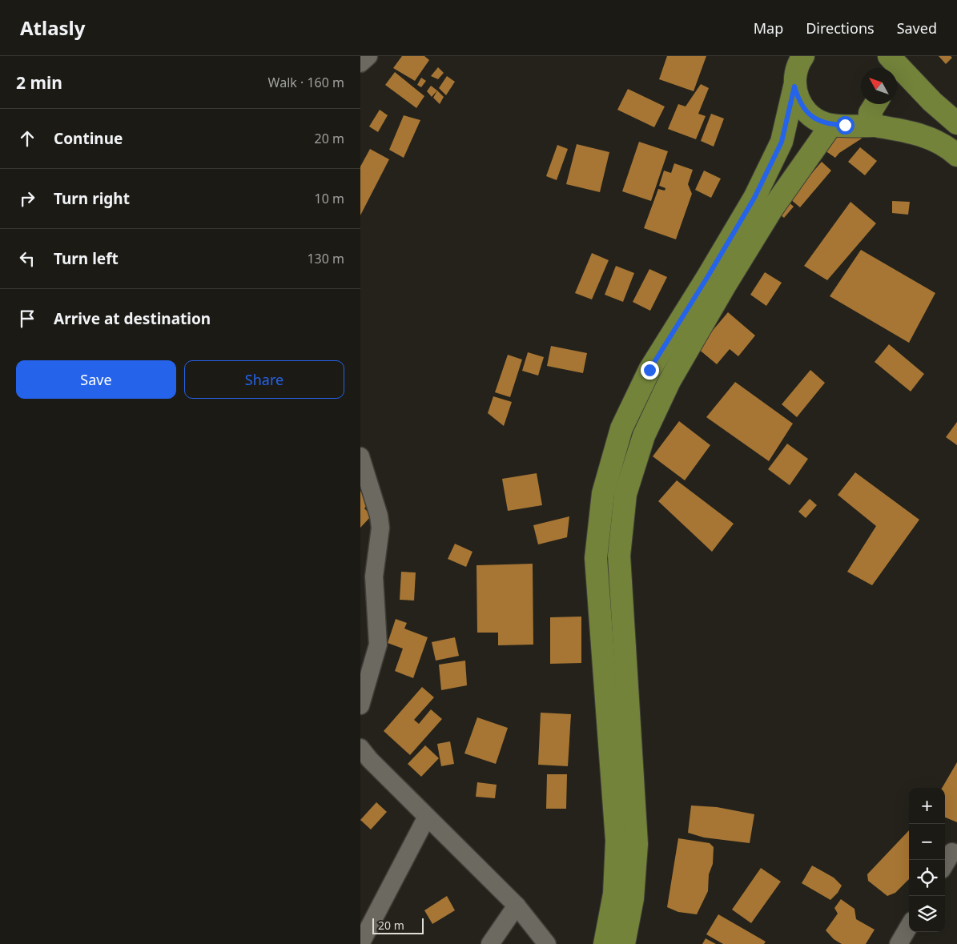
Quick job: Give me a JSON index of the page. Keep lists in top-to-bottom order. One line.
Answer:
{"scale_bar":"20 m","north":"top left","page":{"header":"Atlasly","nav":["Map","Directions","Saved"],"heading":["2 min","Walk · 160 m"],"list":[["Continue","20 m"],["Turn right","10 m"],["Turn left","130 m"],"Arrive at destination"],"buttons":["Save","Share"],"map_buttons":["+","−"],"scale":"20 m"}}
